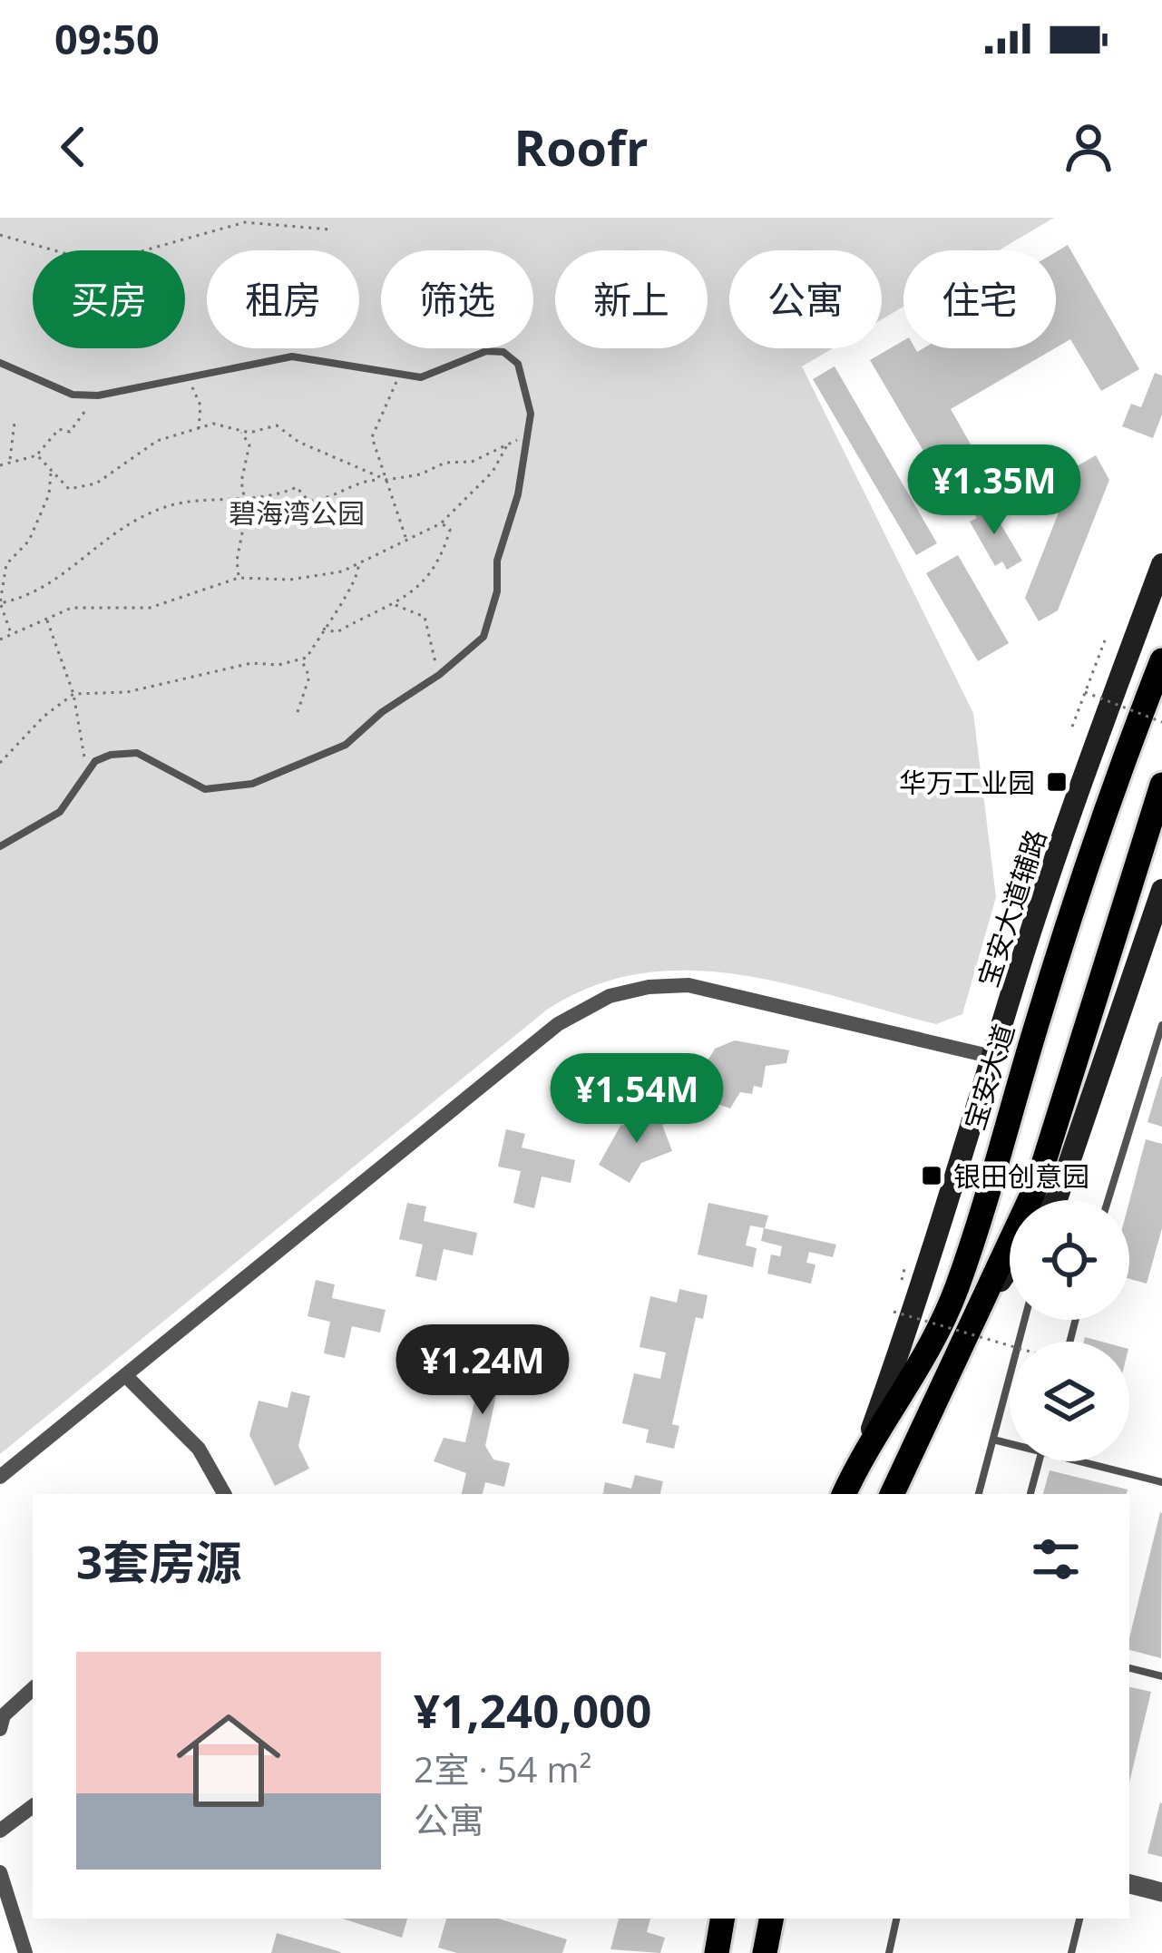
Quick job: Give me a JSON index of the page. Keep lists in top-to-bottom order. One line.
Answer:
{"streets":{"main road":["宝安大道辅路","宝安大道"]},"crossings":[["宝安大道辅路","宝安大道"]],"parks":["碧海湾公园"],"places":{"transit":["华万工业园","银田创意园"]},"page":{"status":"09:50","header":"Roofr","chip":["买房","租房","筛选","新上","公寓","住宅"],"price":["¥1.35M","¥1.54M","¥1.24M"],"heading":"3套房源","list":[{"name":"¥1,240,000","note":"2室 · 54 m² · 公寓"}]}}
